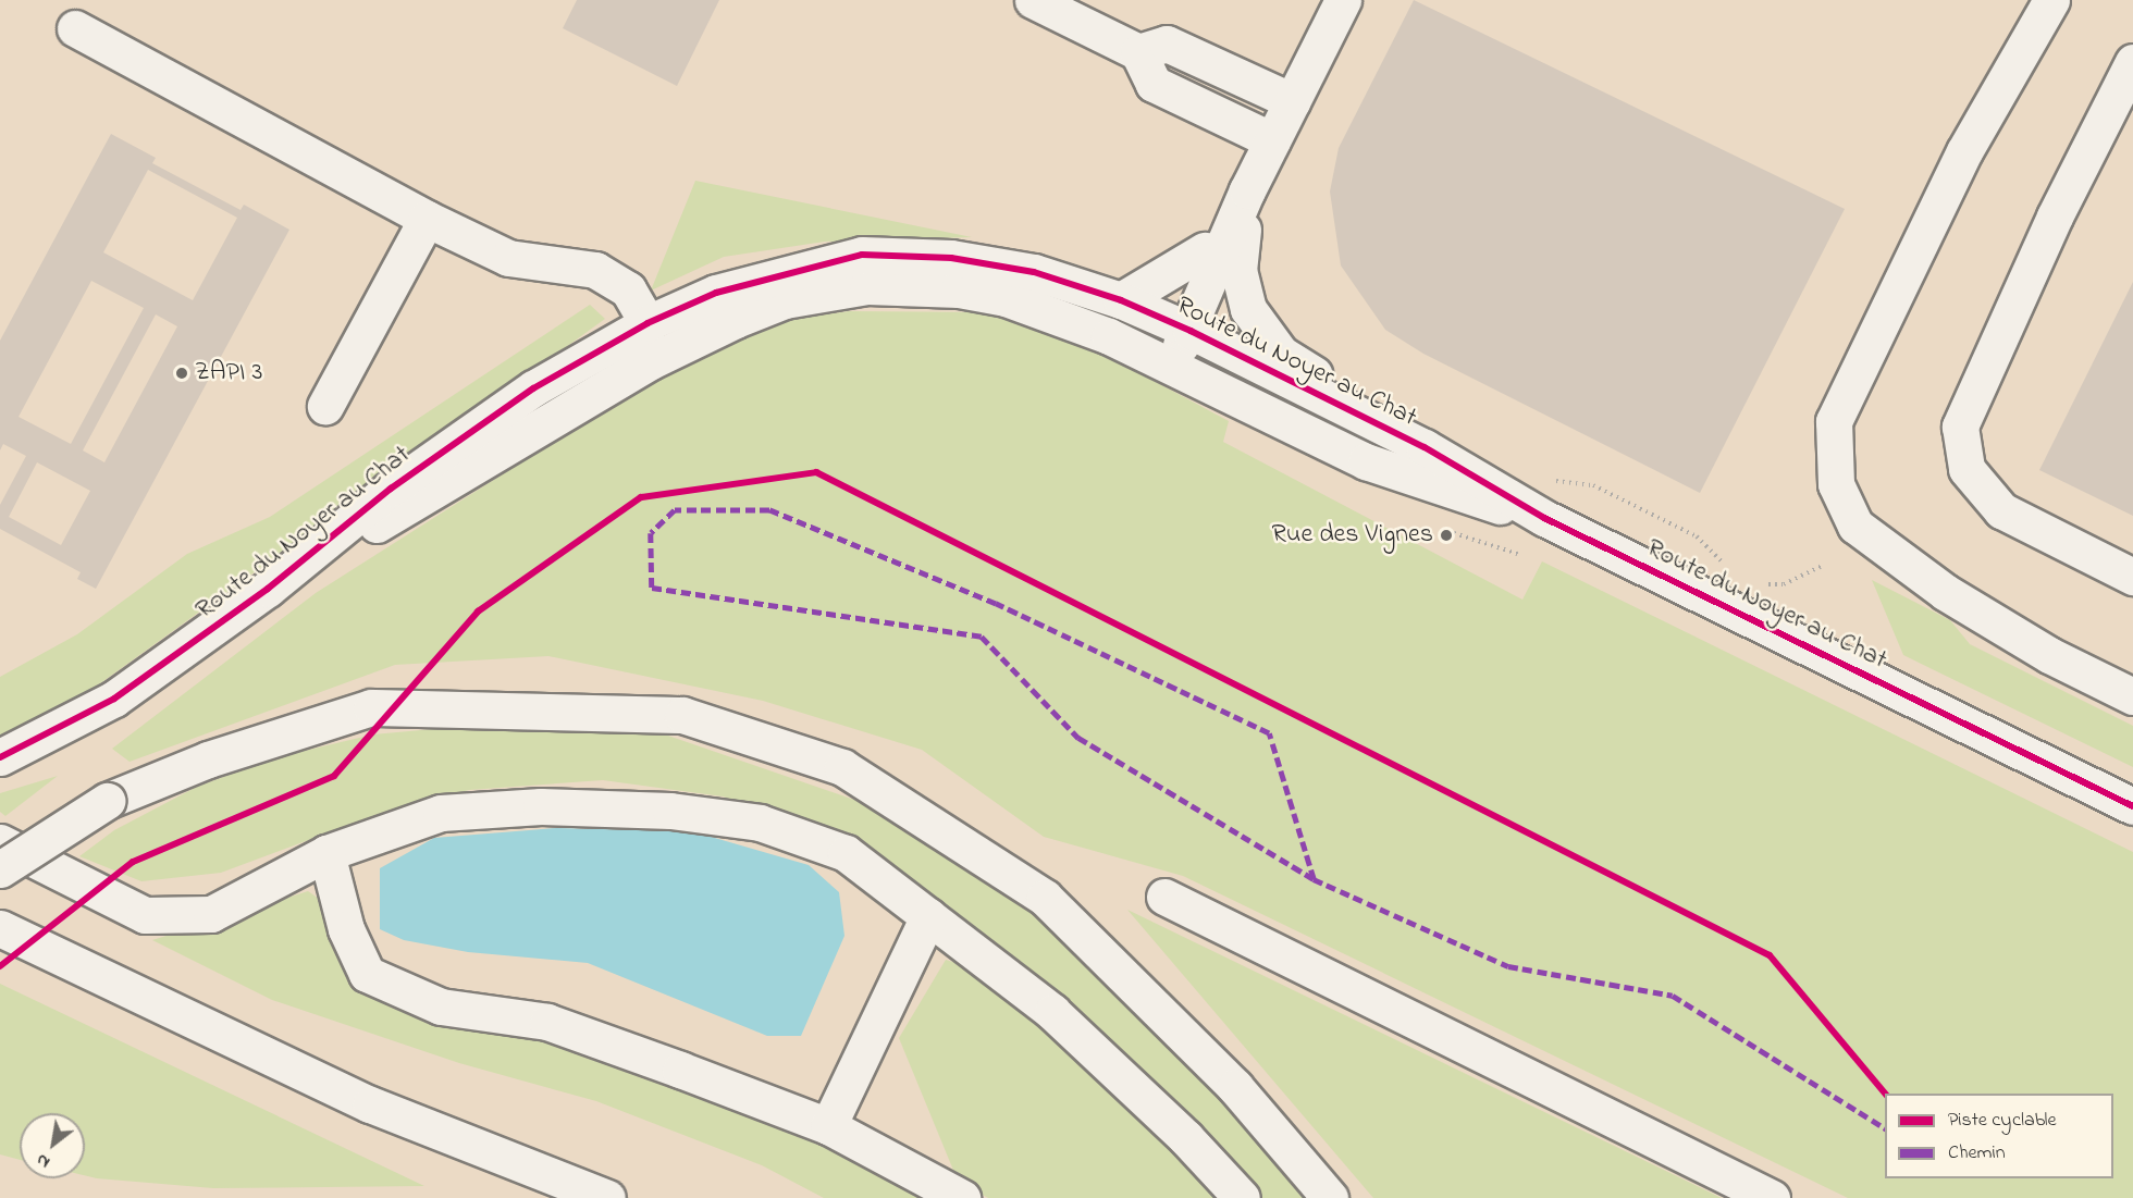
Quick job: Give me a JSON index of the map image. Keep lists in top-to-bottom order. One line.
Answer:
{"streets":{"street":["Route du Noyer au Chat"]},"places":["ZAPI 3","Rue des Vignes"],"legend":["Piste cyclable","Chemin"],"north":"bottom left"}
